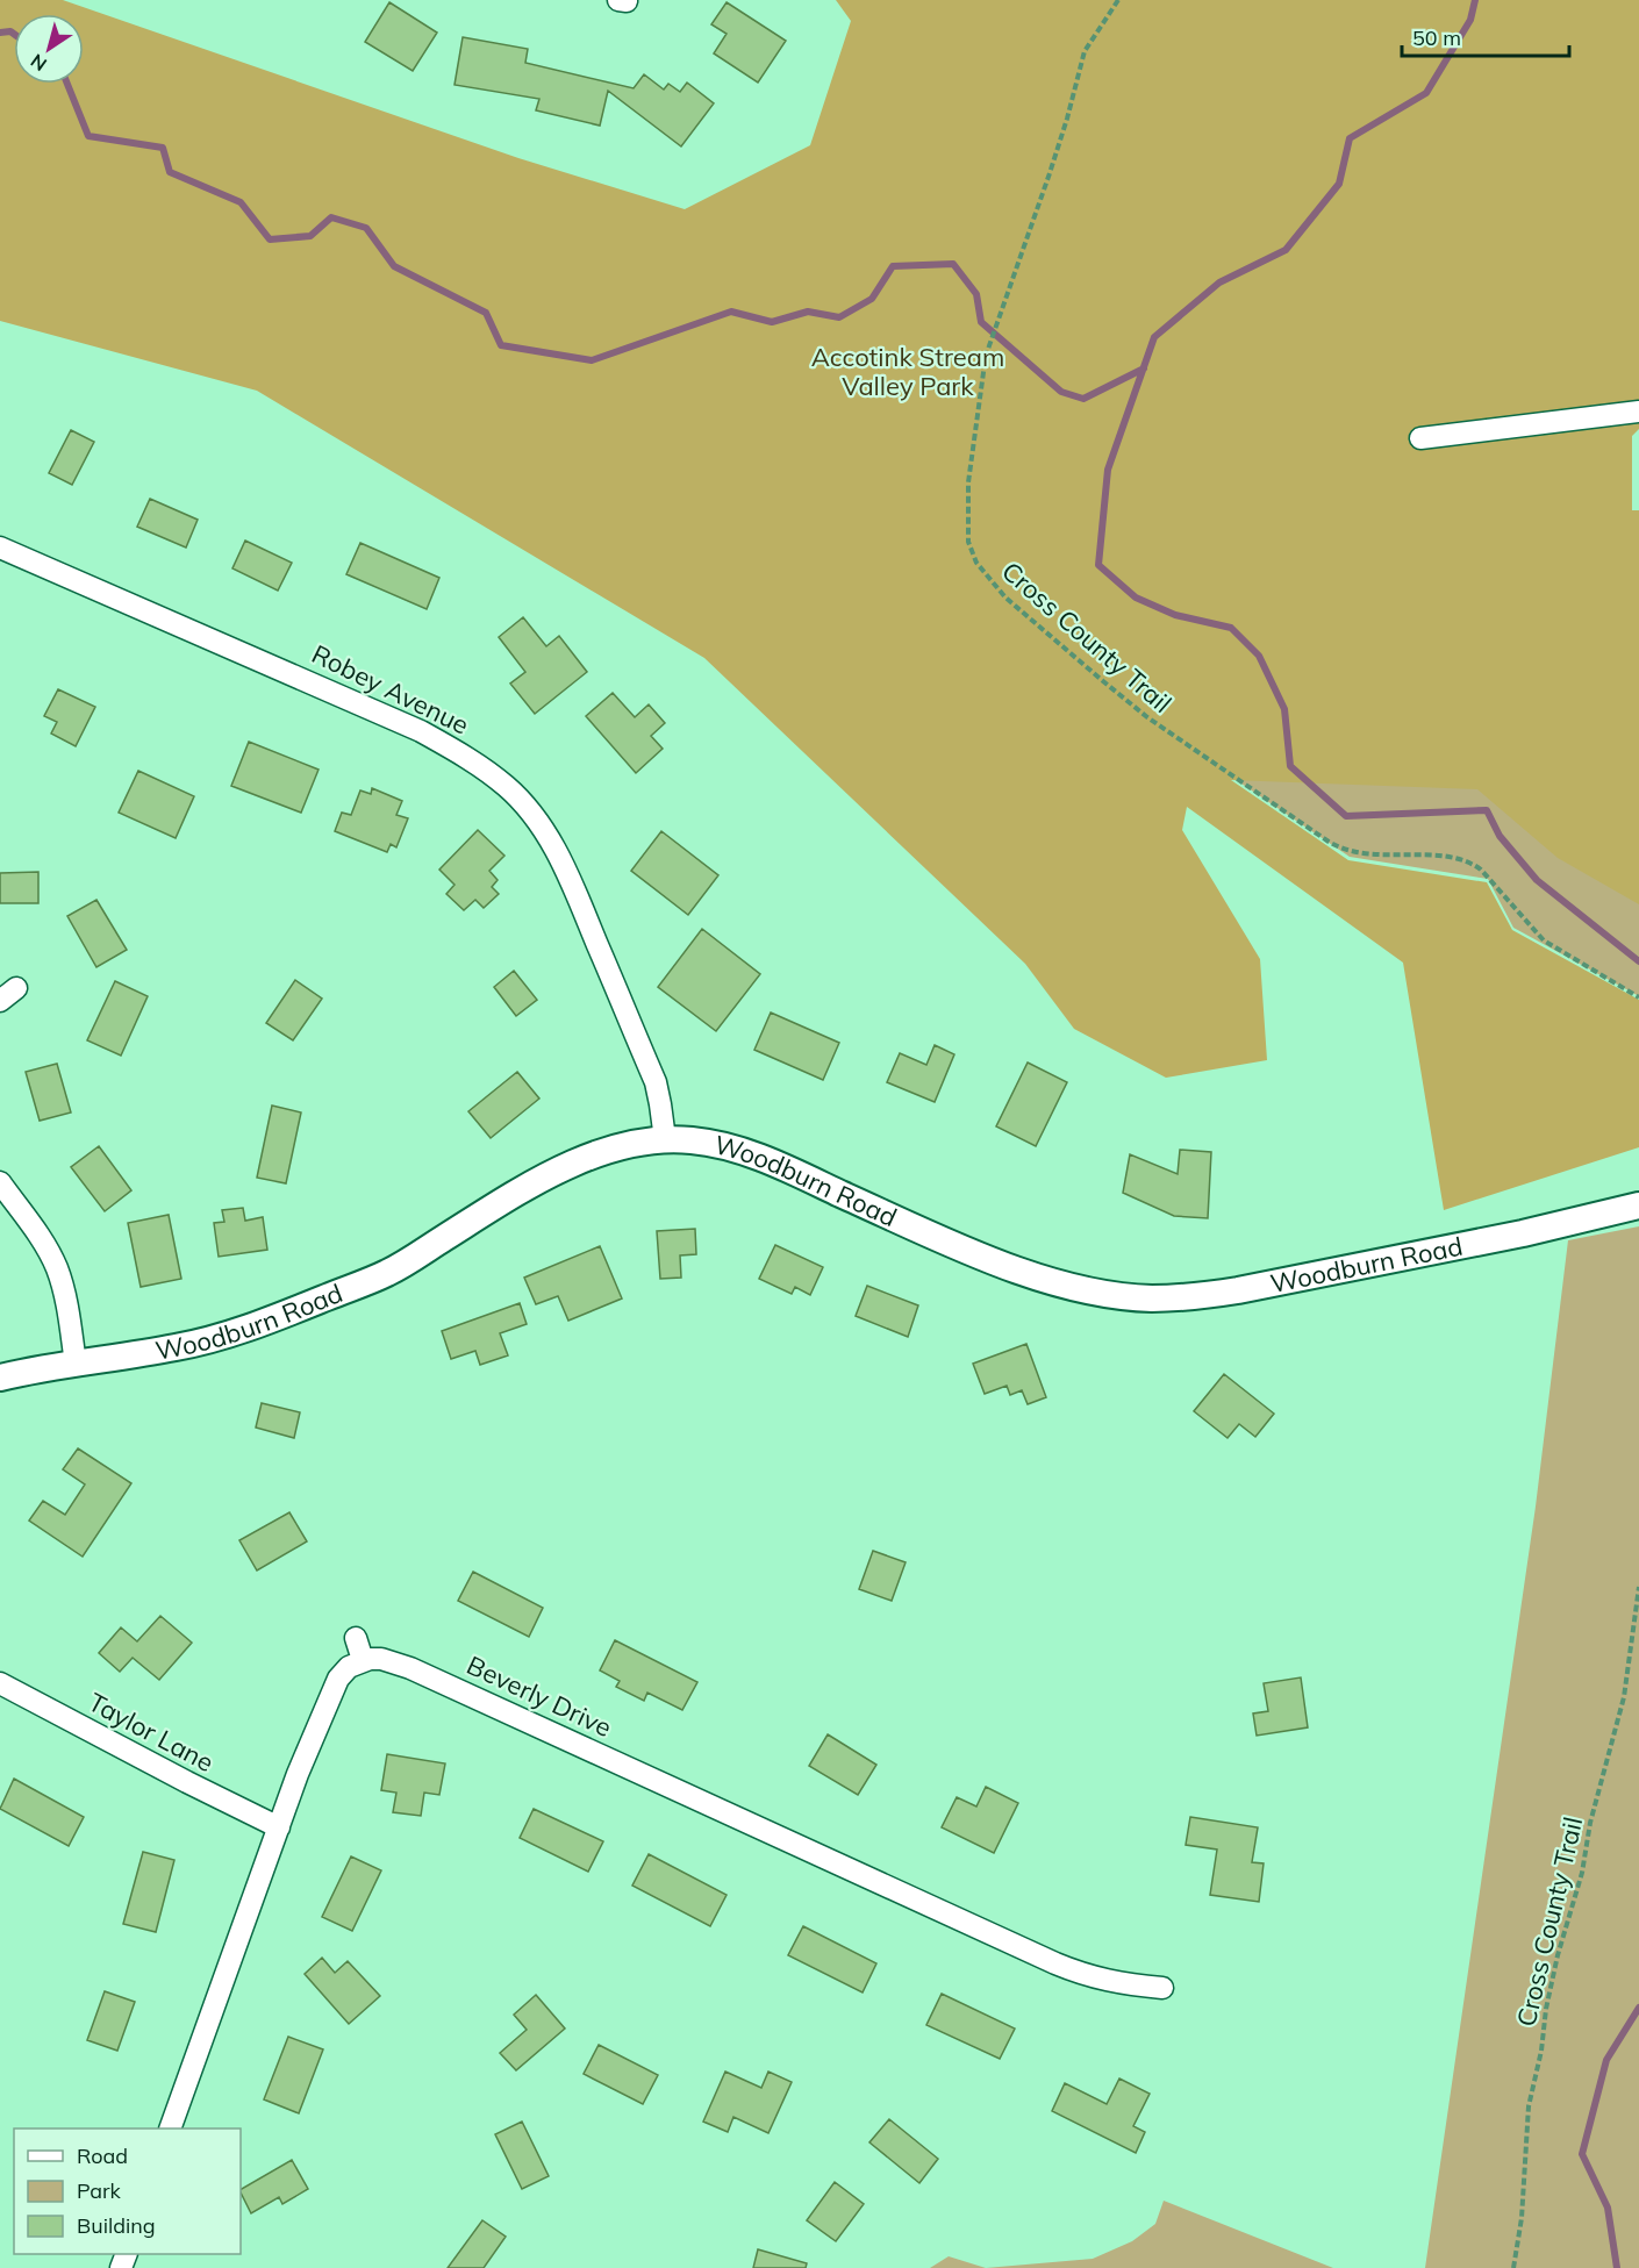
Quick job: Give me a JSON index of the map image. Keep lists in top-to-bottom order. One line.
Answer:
{"streets":{"street":["Robey Avenue","Woodburn Road","Beverly Drive","Taylor Lane"],"path":["Cross County Trail"]},"crossings":[["Robey Avenue","Woodburn Road"]],"parks":["Accotink Stream Valley Park"],"legend":["Road","Park","Building"],"scale_bar":"50 m","north":"bottom left"}
